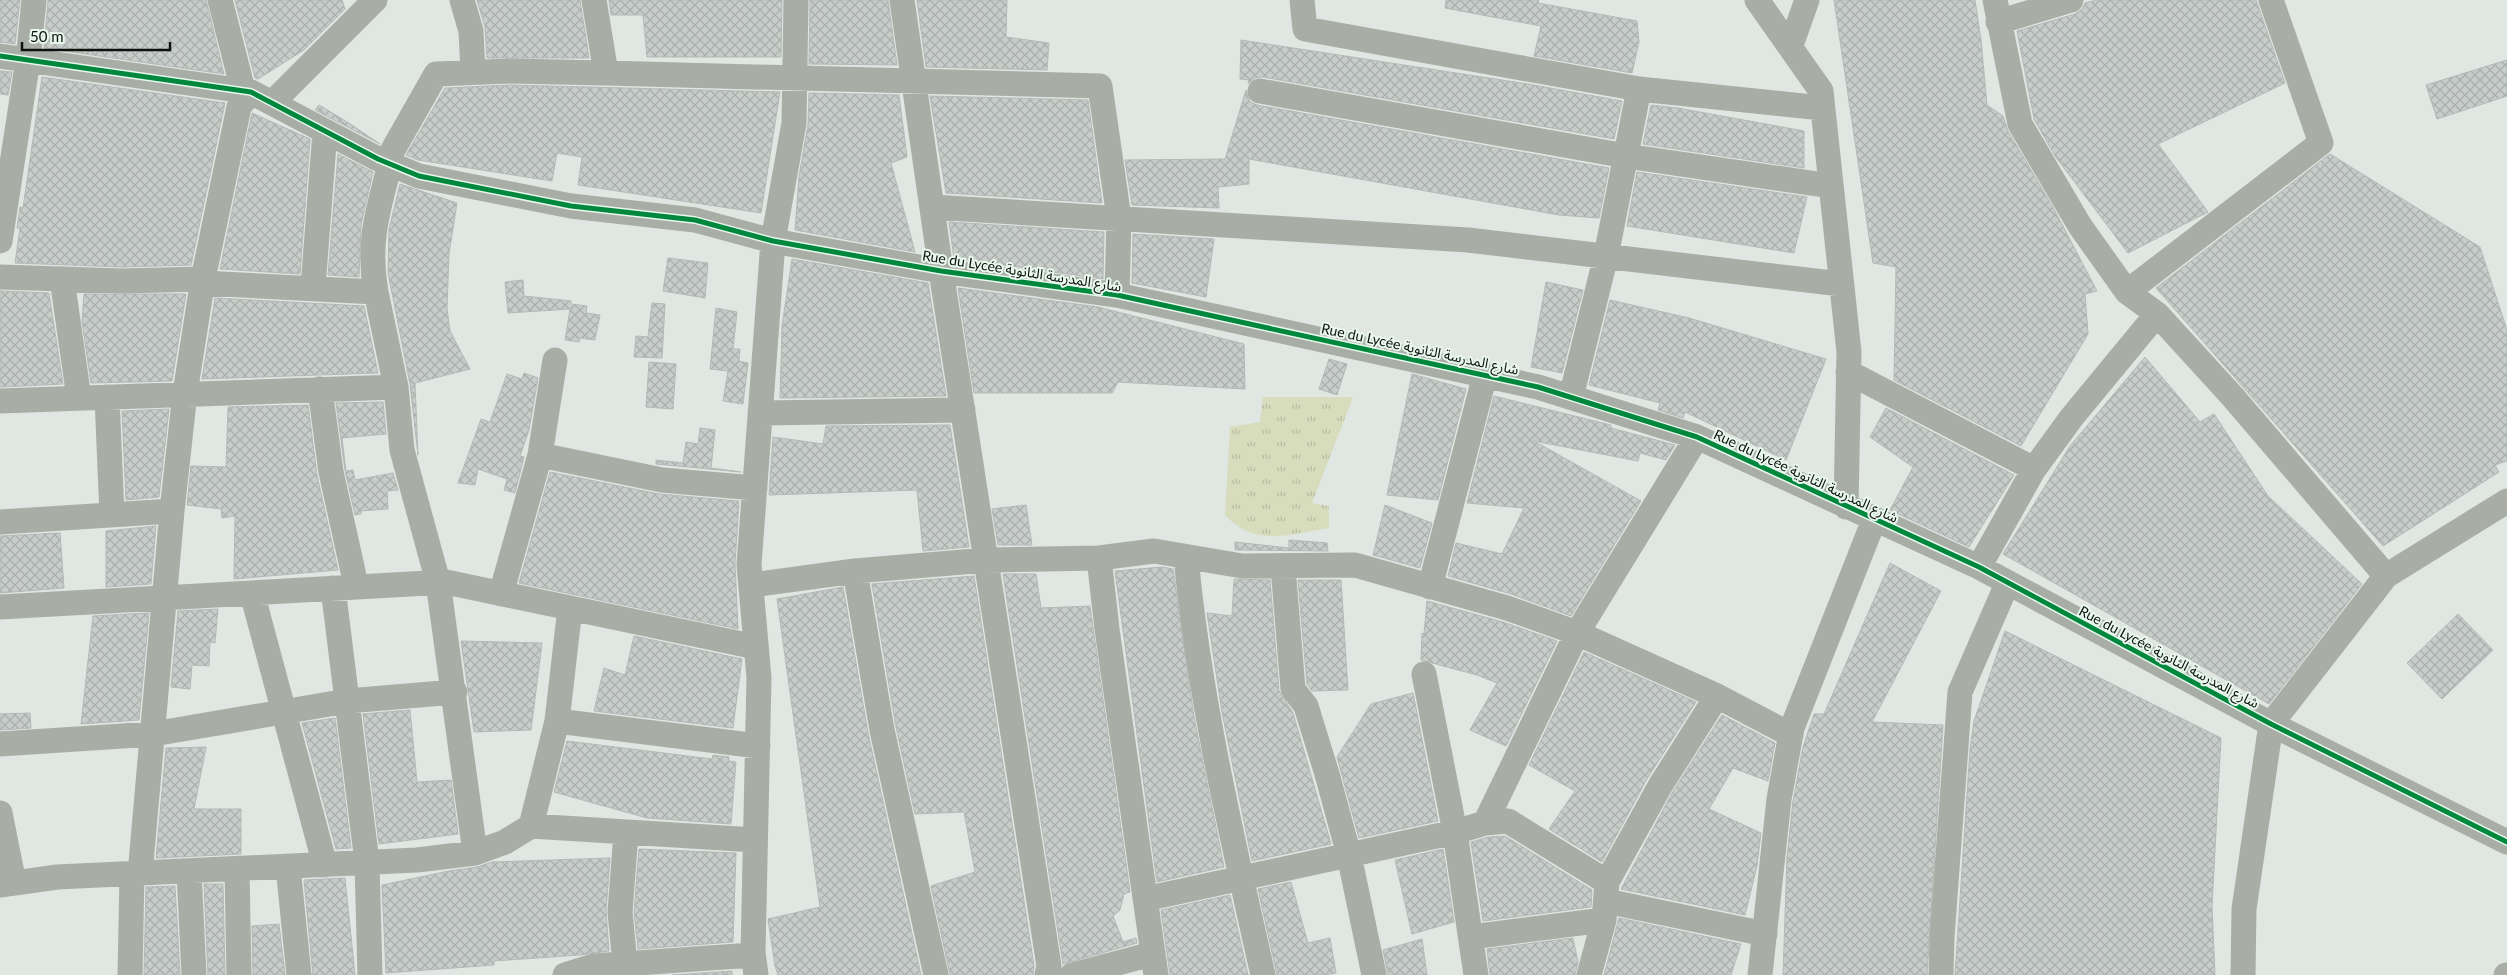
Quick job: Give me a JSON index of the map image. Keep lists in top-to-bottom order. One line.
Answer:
{"streets":{"street":["Rue du Lycée شارع المدرسة الثانوية"]},"scale_bar":"50 m"}
